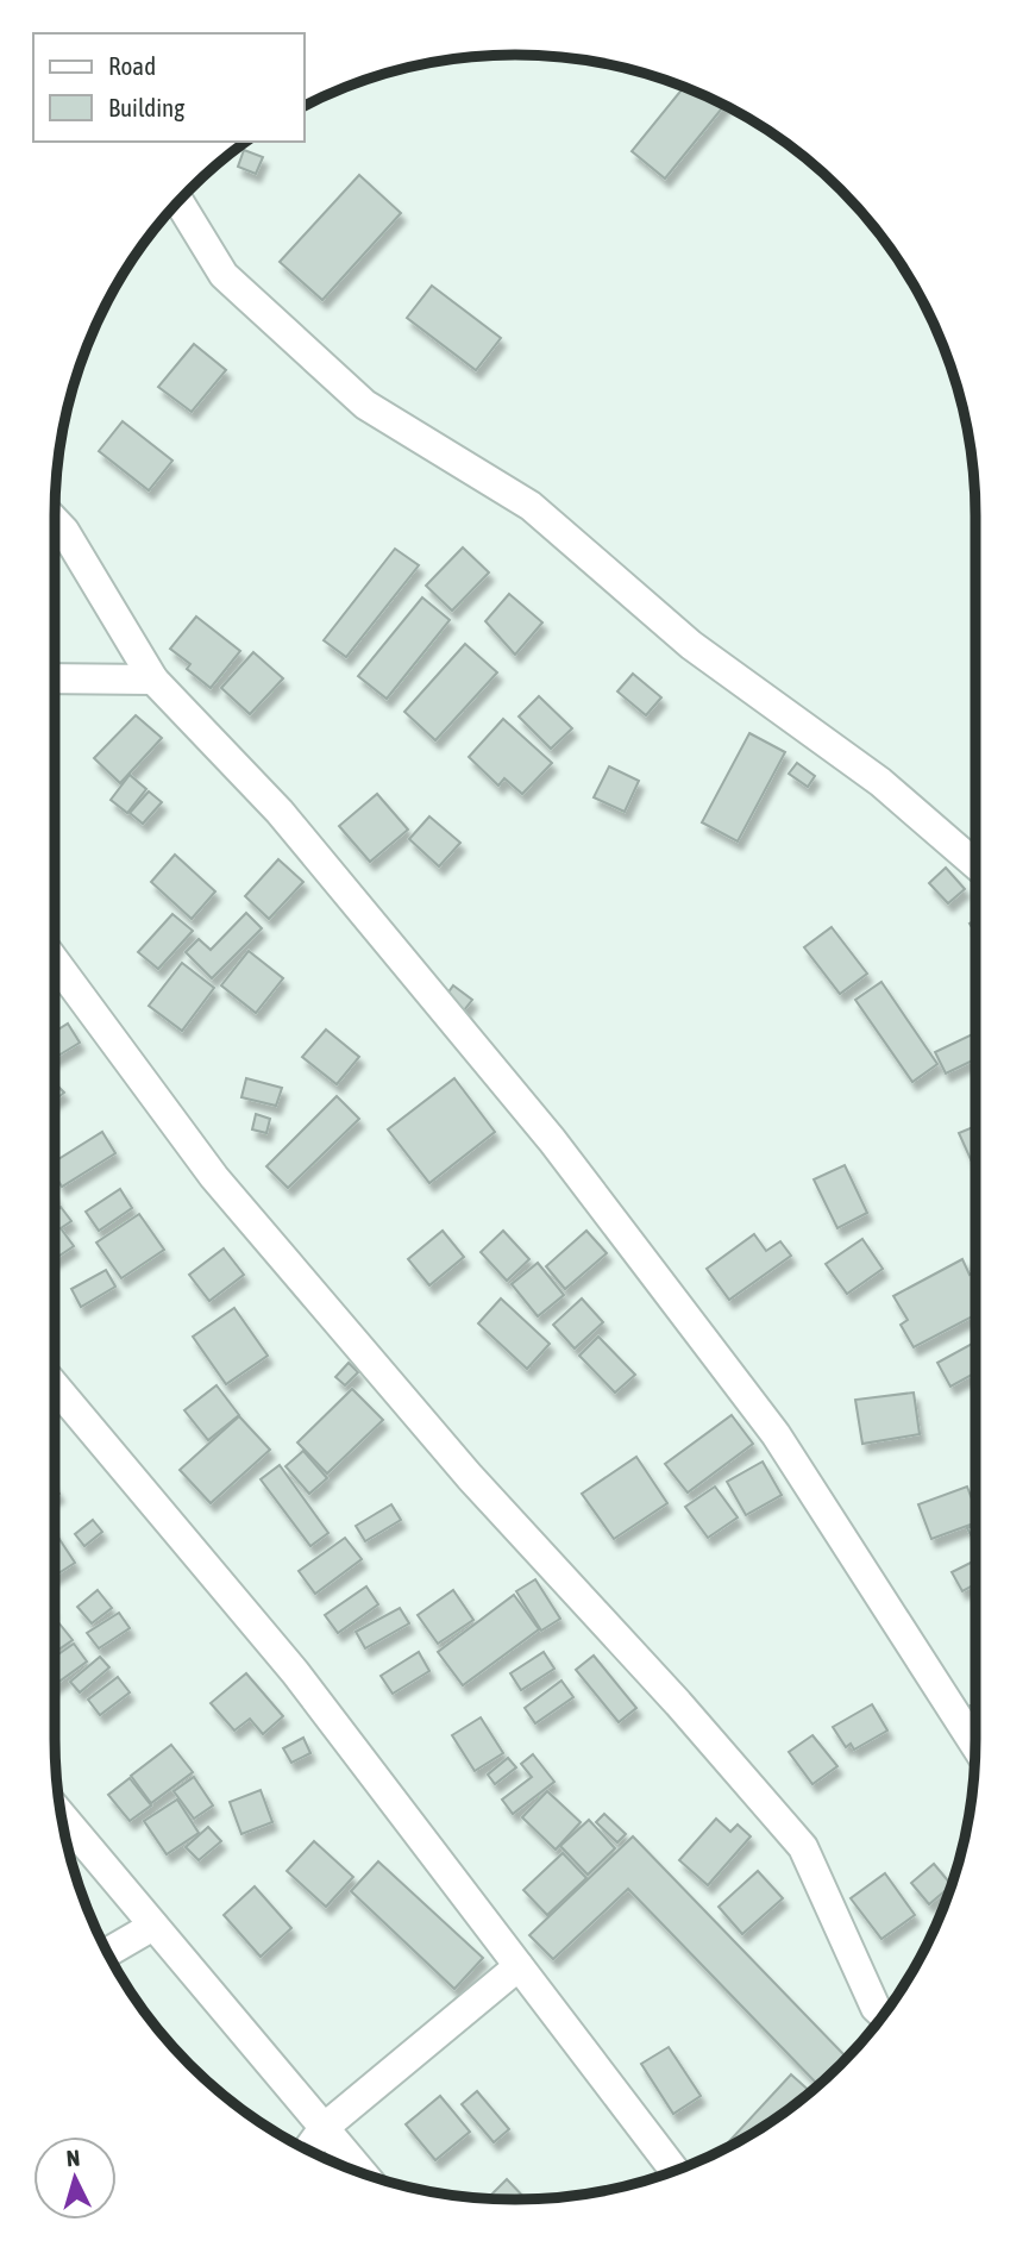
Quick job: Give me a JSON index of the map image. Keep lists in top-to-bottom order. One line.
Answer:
{"legend":["Road","Building"],"north":"top"}
